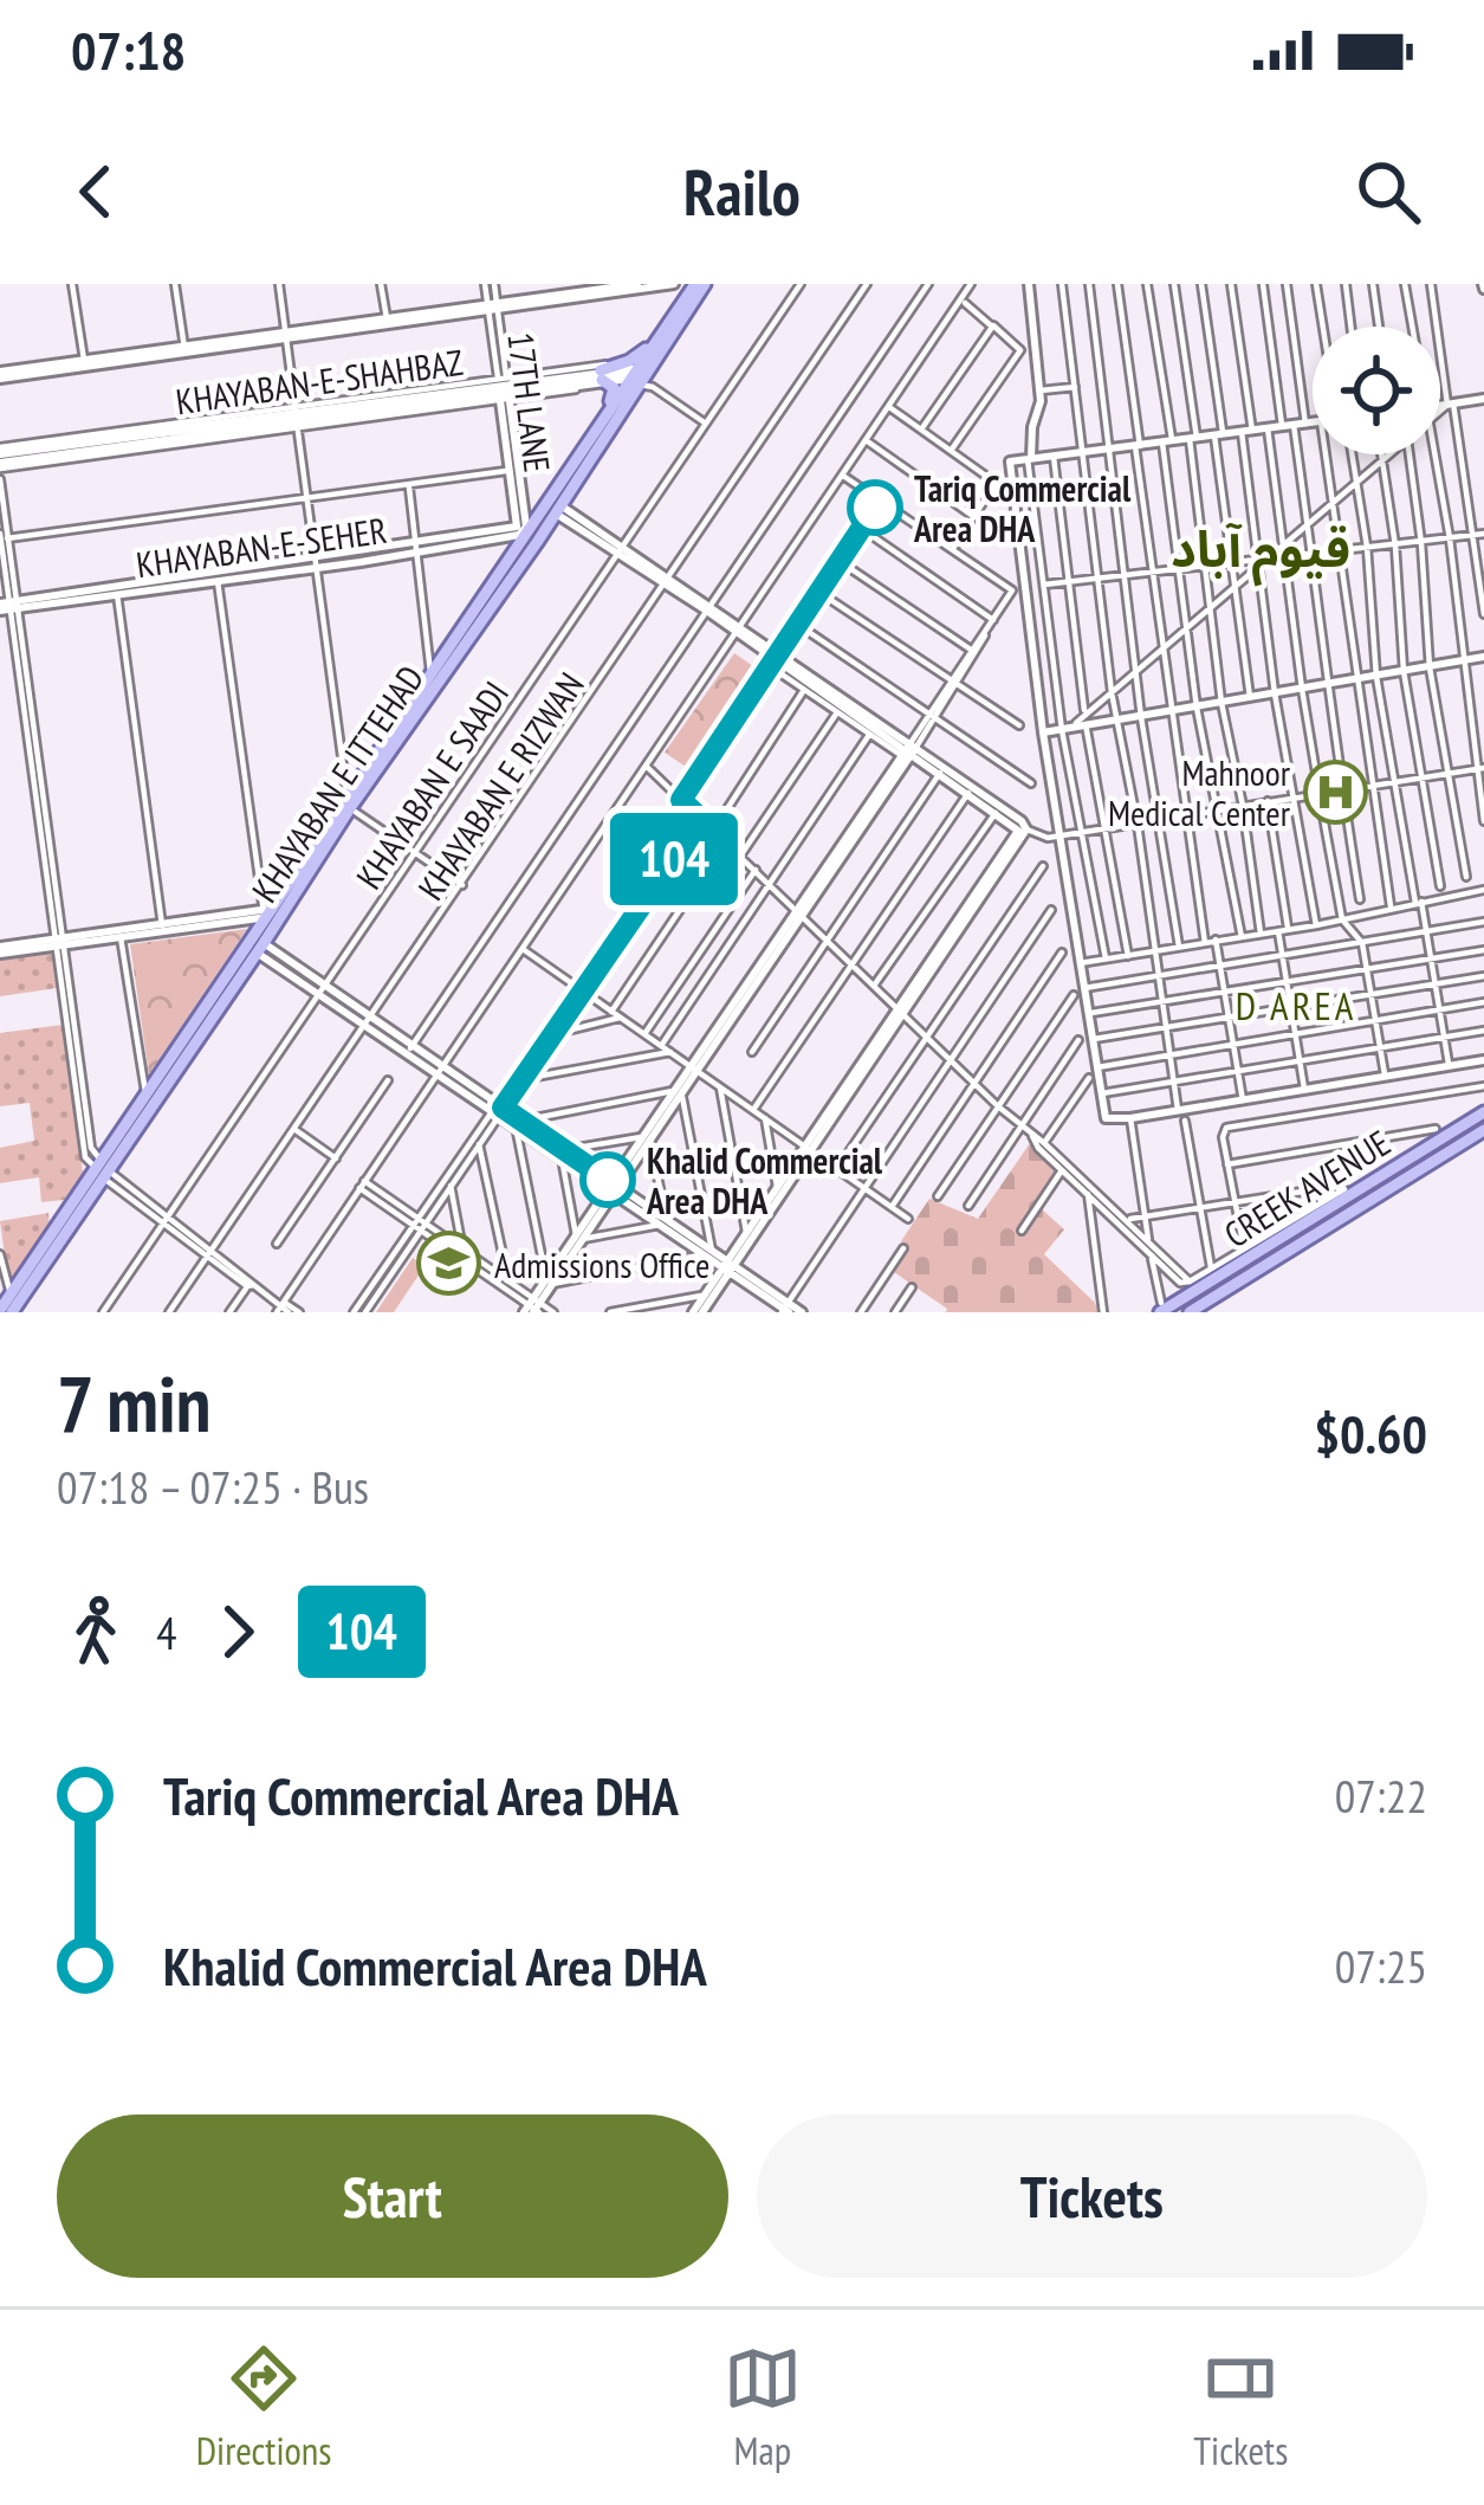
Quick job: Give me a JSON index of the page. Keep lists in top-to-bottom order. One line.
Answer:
{"streets":{"main road":["KHAYABAN-E-SHAHBAZ","KHAYABAN E ITTEHAD","CREEK AVENUE"],"street":["17TH LANE","KHAYABAN-E-SEHER","KHAYABAN E SAADI","KHAYABAN E RIZWAN"]},"crossings":[["KHAYABAN-E-SHAHBAZ","17TH LANE"],["17TH LANE","KHAYABAN-E-SEHER"],["17TH LANE","KHAYABAN E ITTEHAD"],["KHAYABAN-E-SEHER","KHAYABAN E ITTEHAD"]],"districts":["قیوم آباد","D AREA"],"places":{"other":["Tariq Commercial Area DHA","Khalid Commercial Area DHA"],"hospital":["Mahnoor Medical Center"],"school or university":["Admissions Office"]},"lines":["bus line 104"],"page":{"status":"07:18","header":"Railo","on_map":"104","heading":["7 min","07:18 – 07:25 · Bus","$0.60"],"legs":["4","104"],"list":[{"name":"Tariq Commercial Area DHA","value":"07:22"},{"name":"Khalid Commercial Area DHA","value":"07:25"}],"buttons":["Start","Tickets"],"tabs":["Directions","Map","Tickets"]}}
